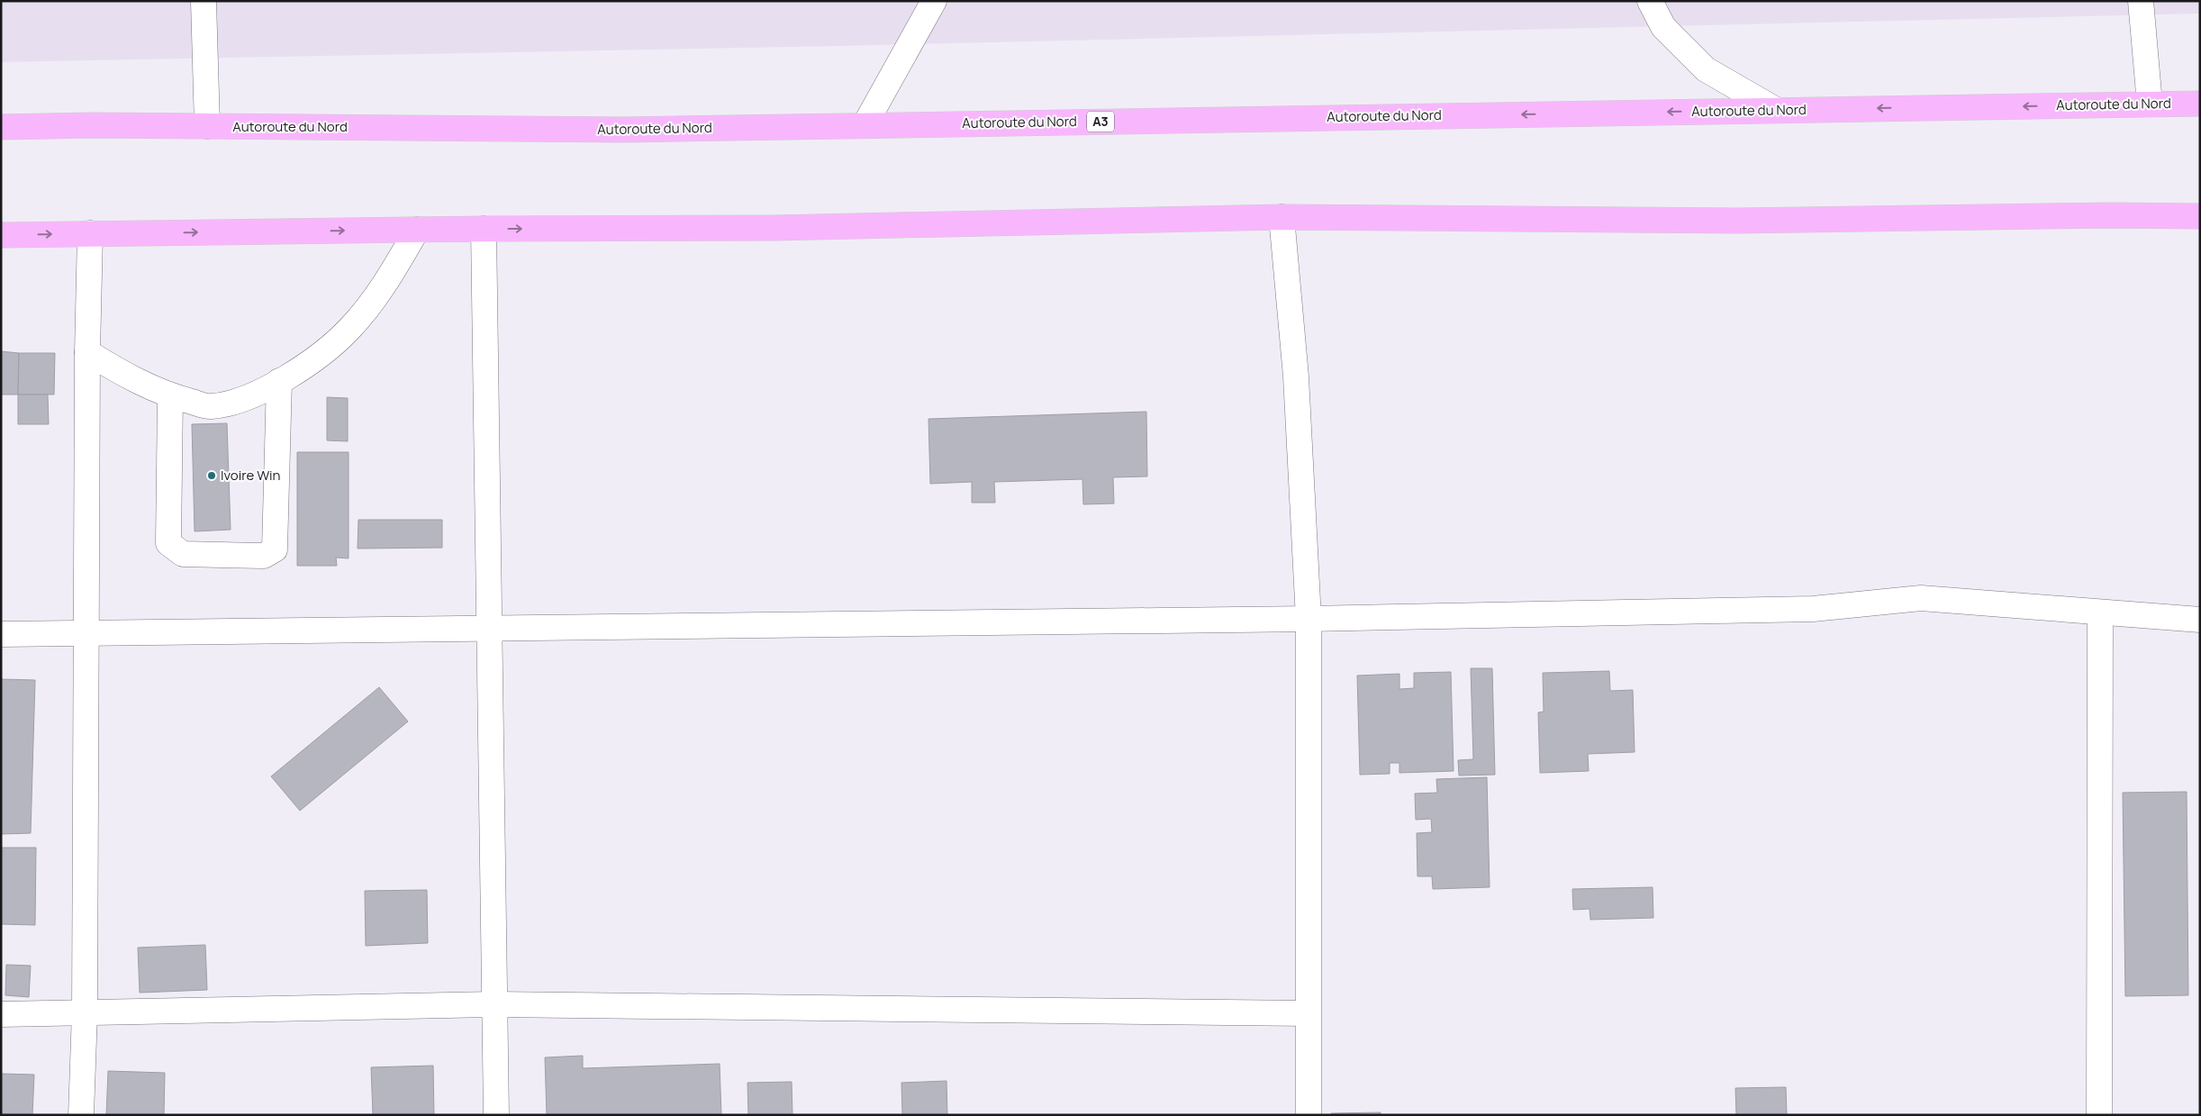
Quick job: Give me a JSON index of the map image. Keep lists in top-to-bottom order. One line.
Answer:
{"streets":{"highway":["Autoroute du Nord","A3"]},"places":["Ivoire Win"]}
